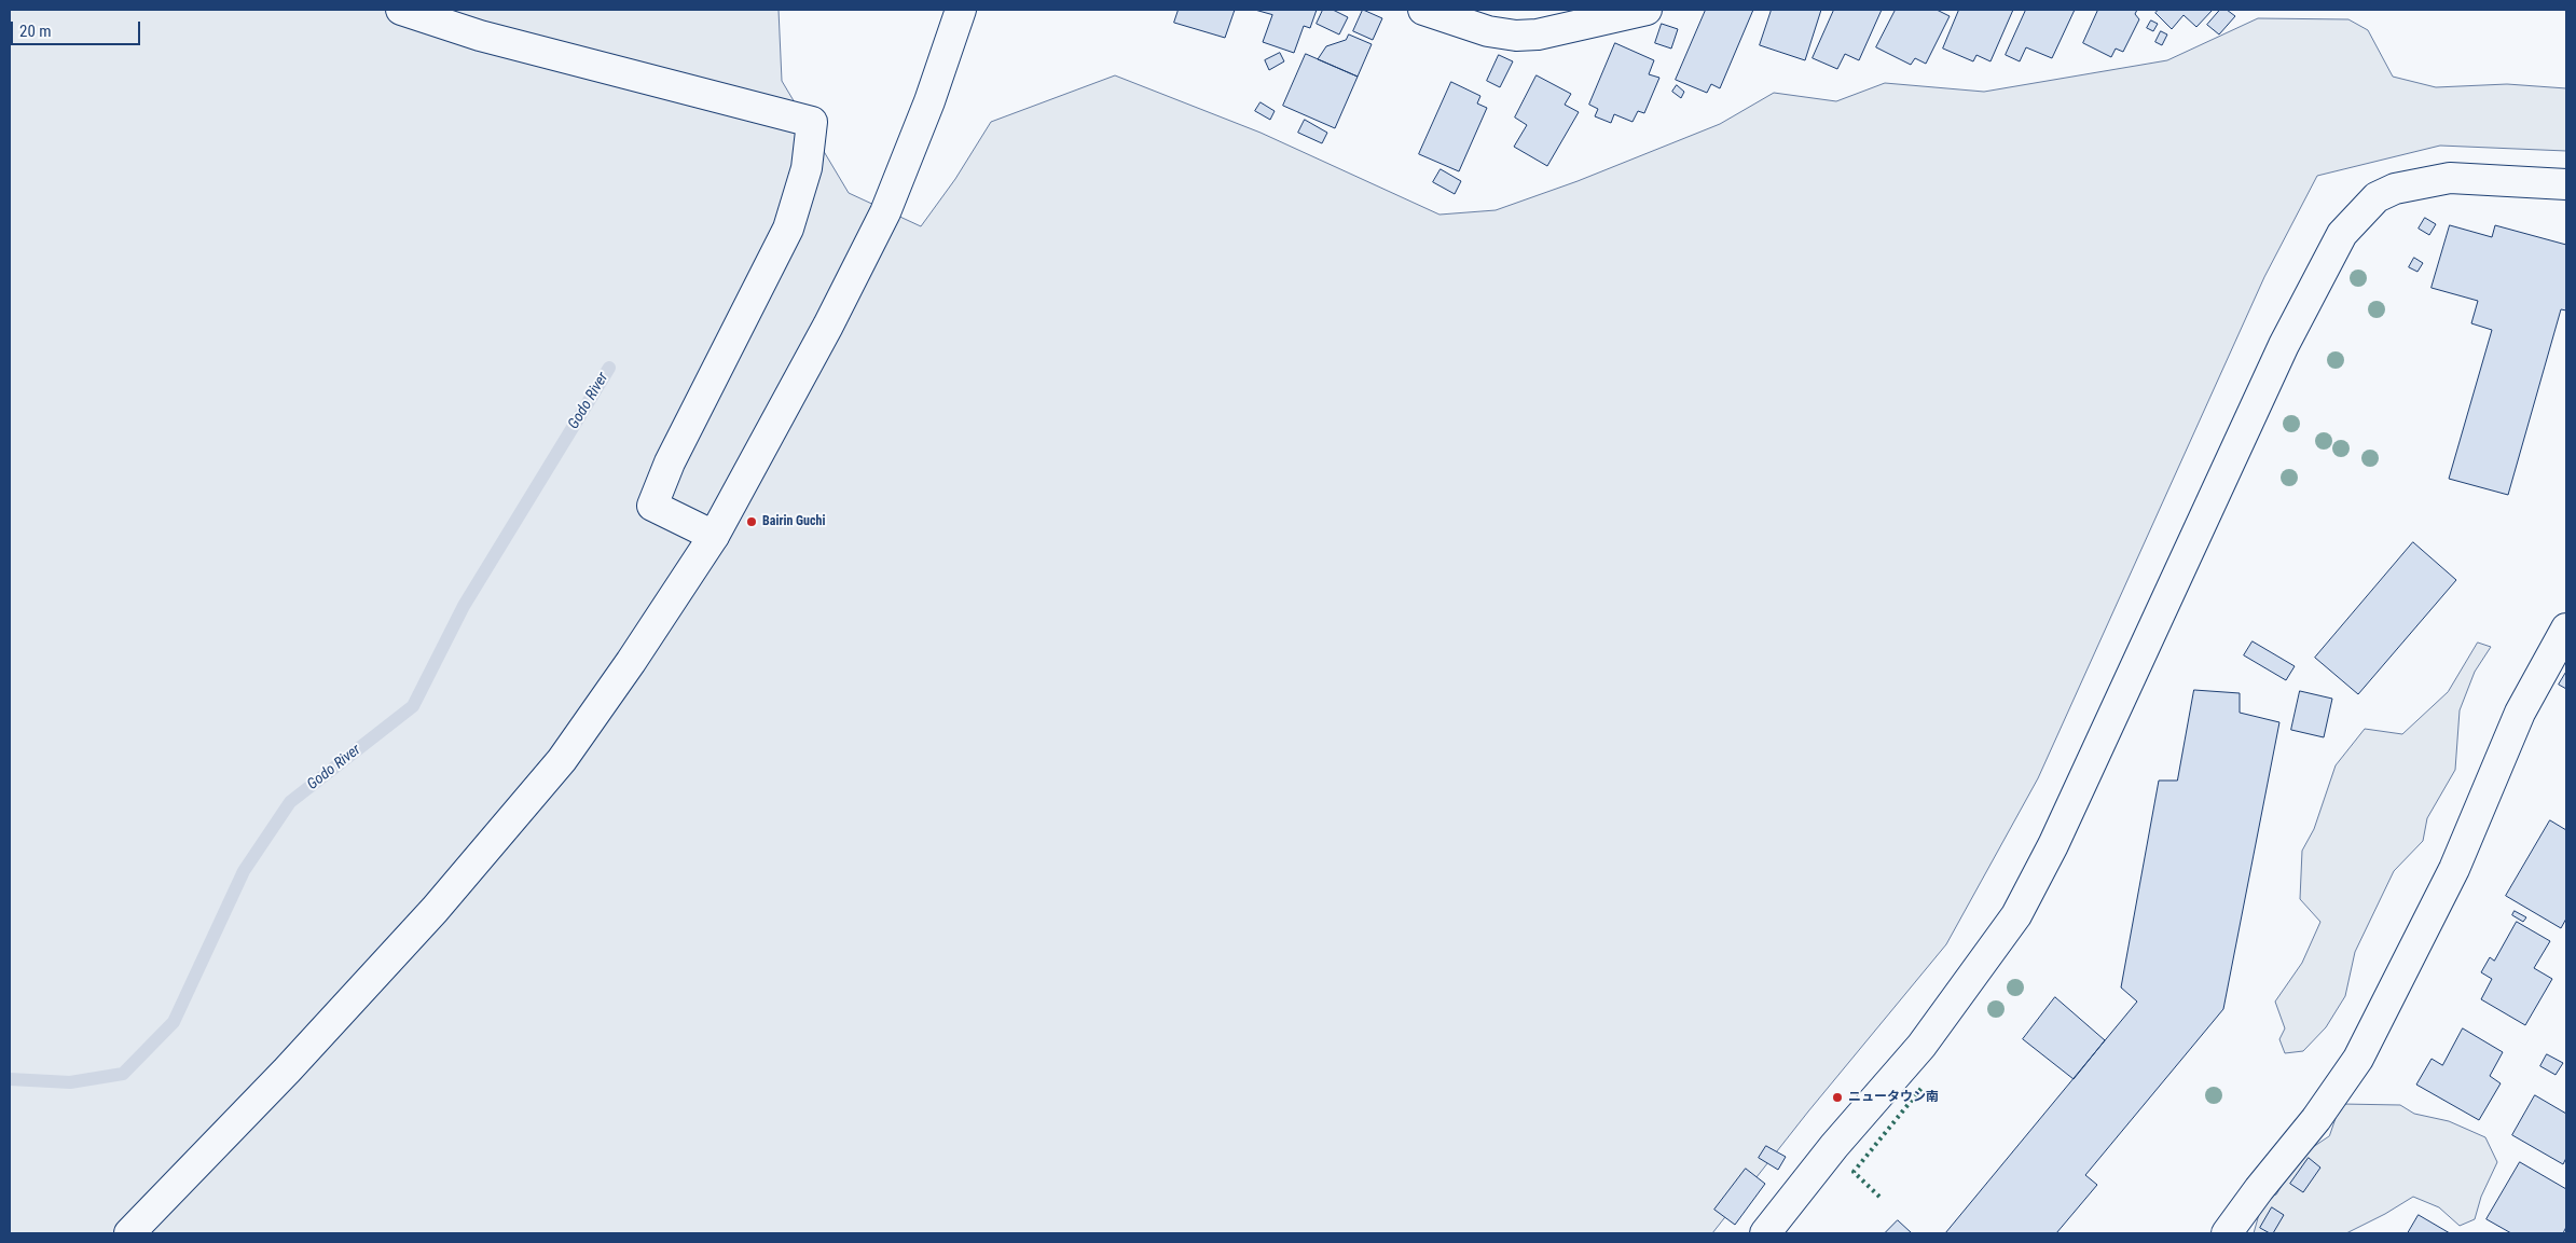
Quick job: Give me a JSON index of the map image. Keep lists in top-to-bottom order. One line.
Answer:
{"water":["Godo River"],"places":["Bairin Guchi","ニュータウン南"],"scale_bar":"20 m"}
